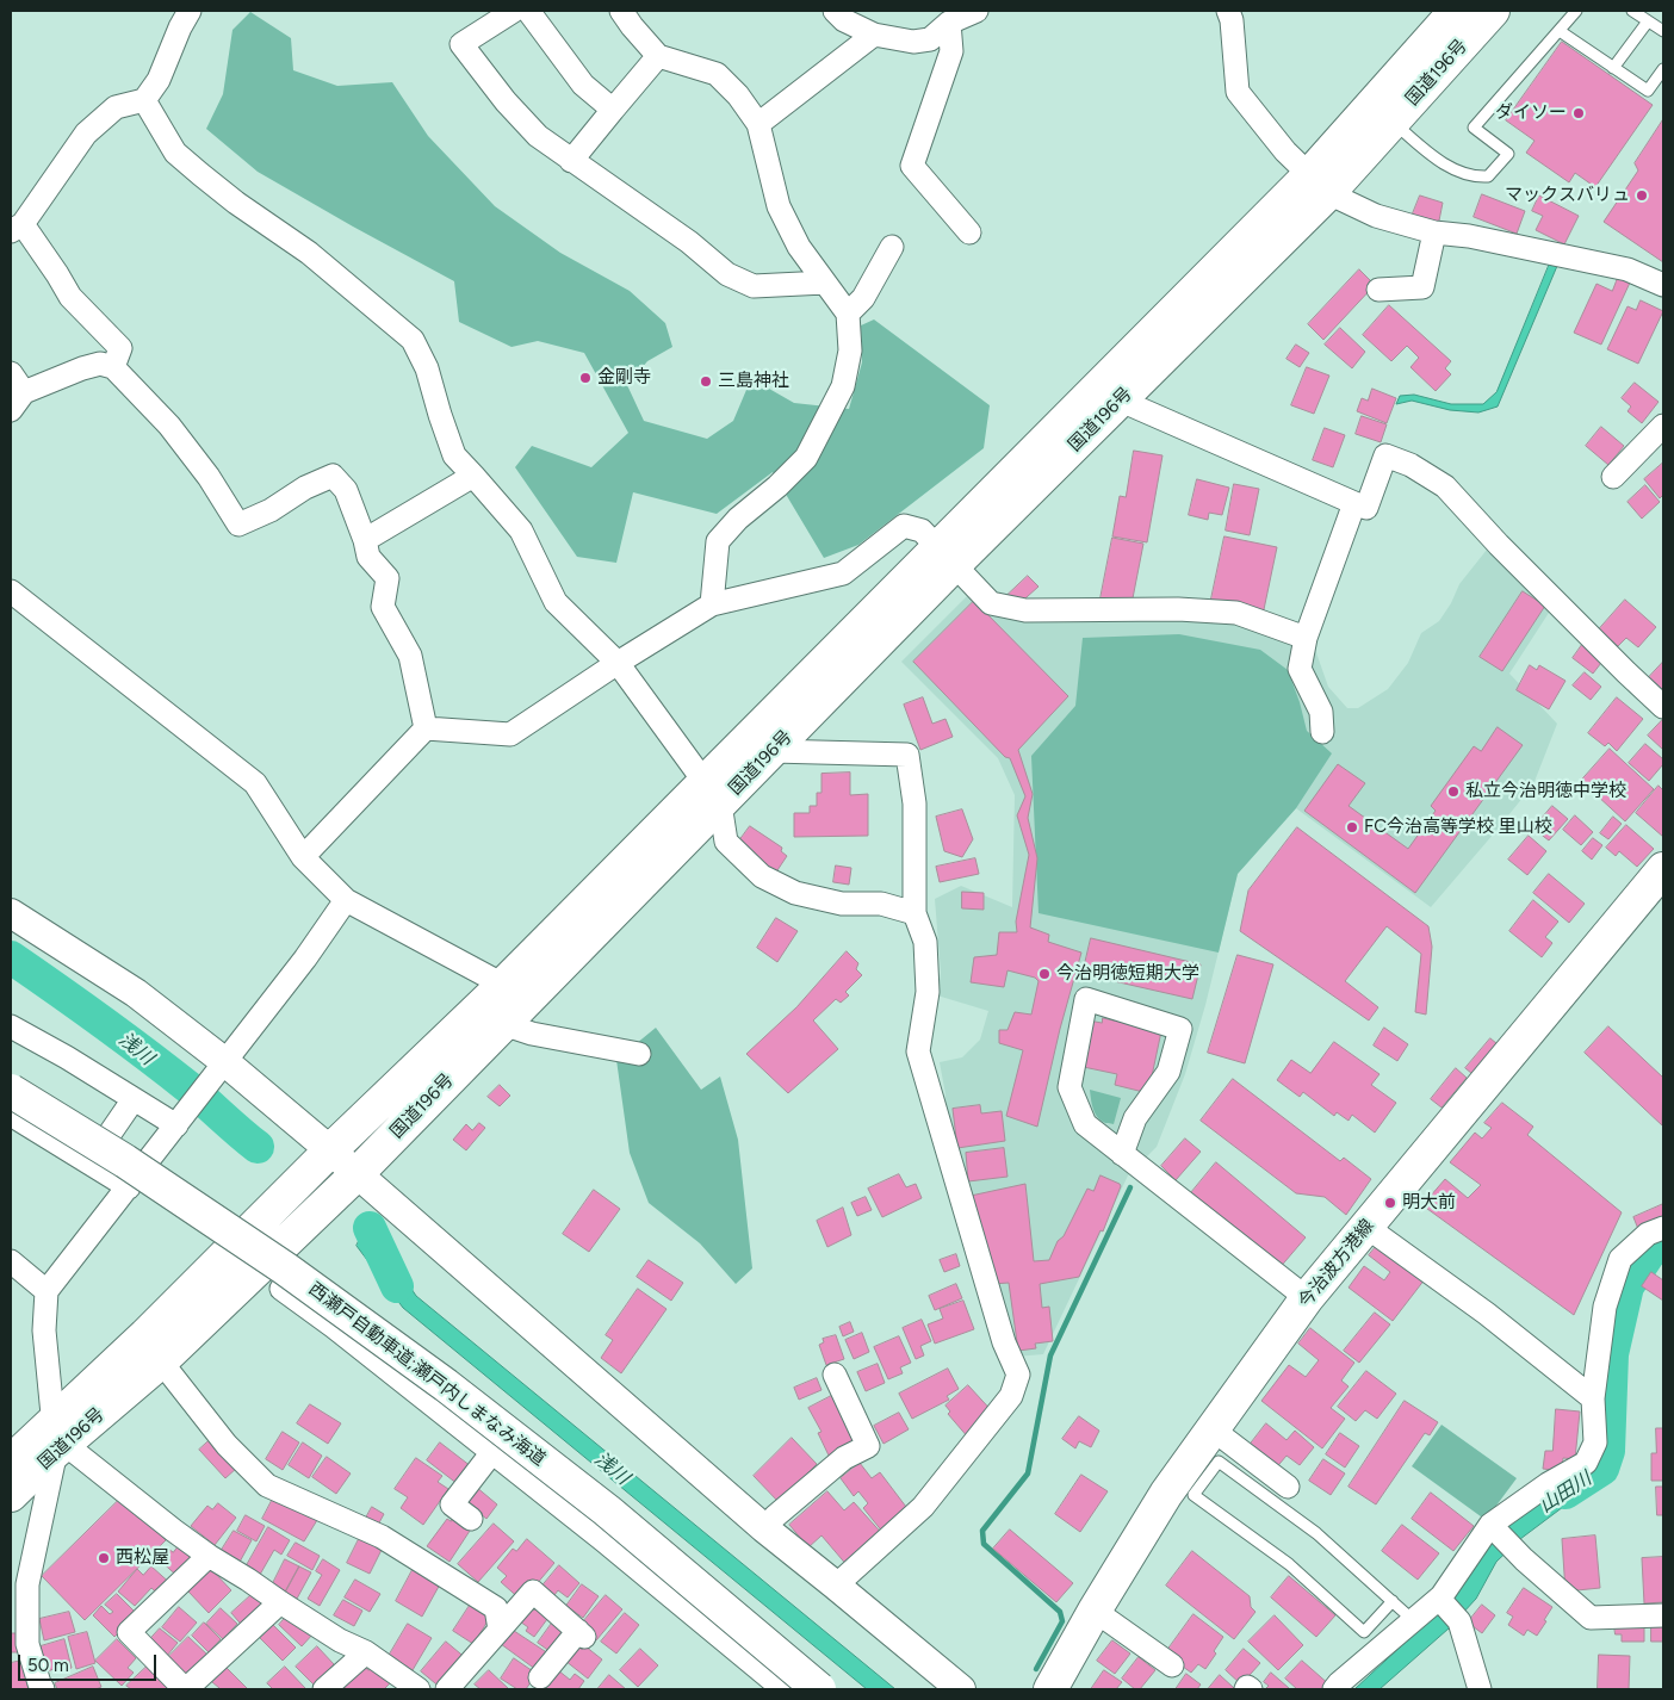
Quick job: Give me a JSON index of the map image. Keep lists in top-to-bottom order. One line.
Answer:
{"streets":{"main road":["国道196号","今治波方港線","西瀬戸自動車道;瀬戸内しまなみ海道"]},"water":["浅川","山田川"],"places":["ダイソー","マックスバリュ","金剛寺","三島神社","私立今治明徳中学校","FC今治高等学校 里山校","今治明徳短期大学","明大前","西松屋"],"scale_bar":"50 m"}
